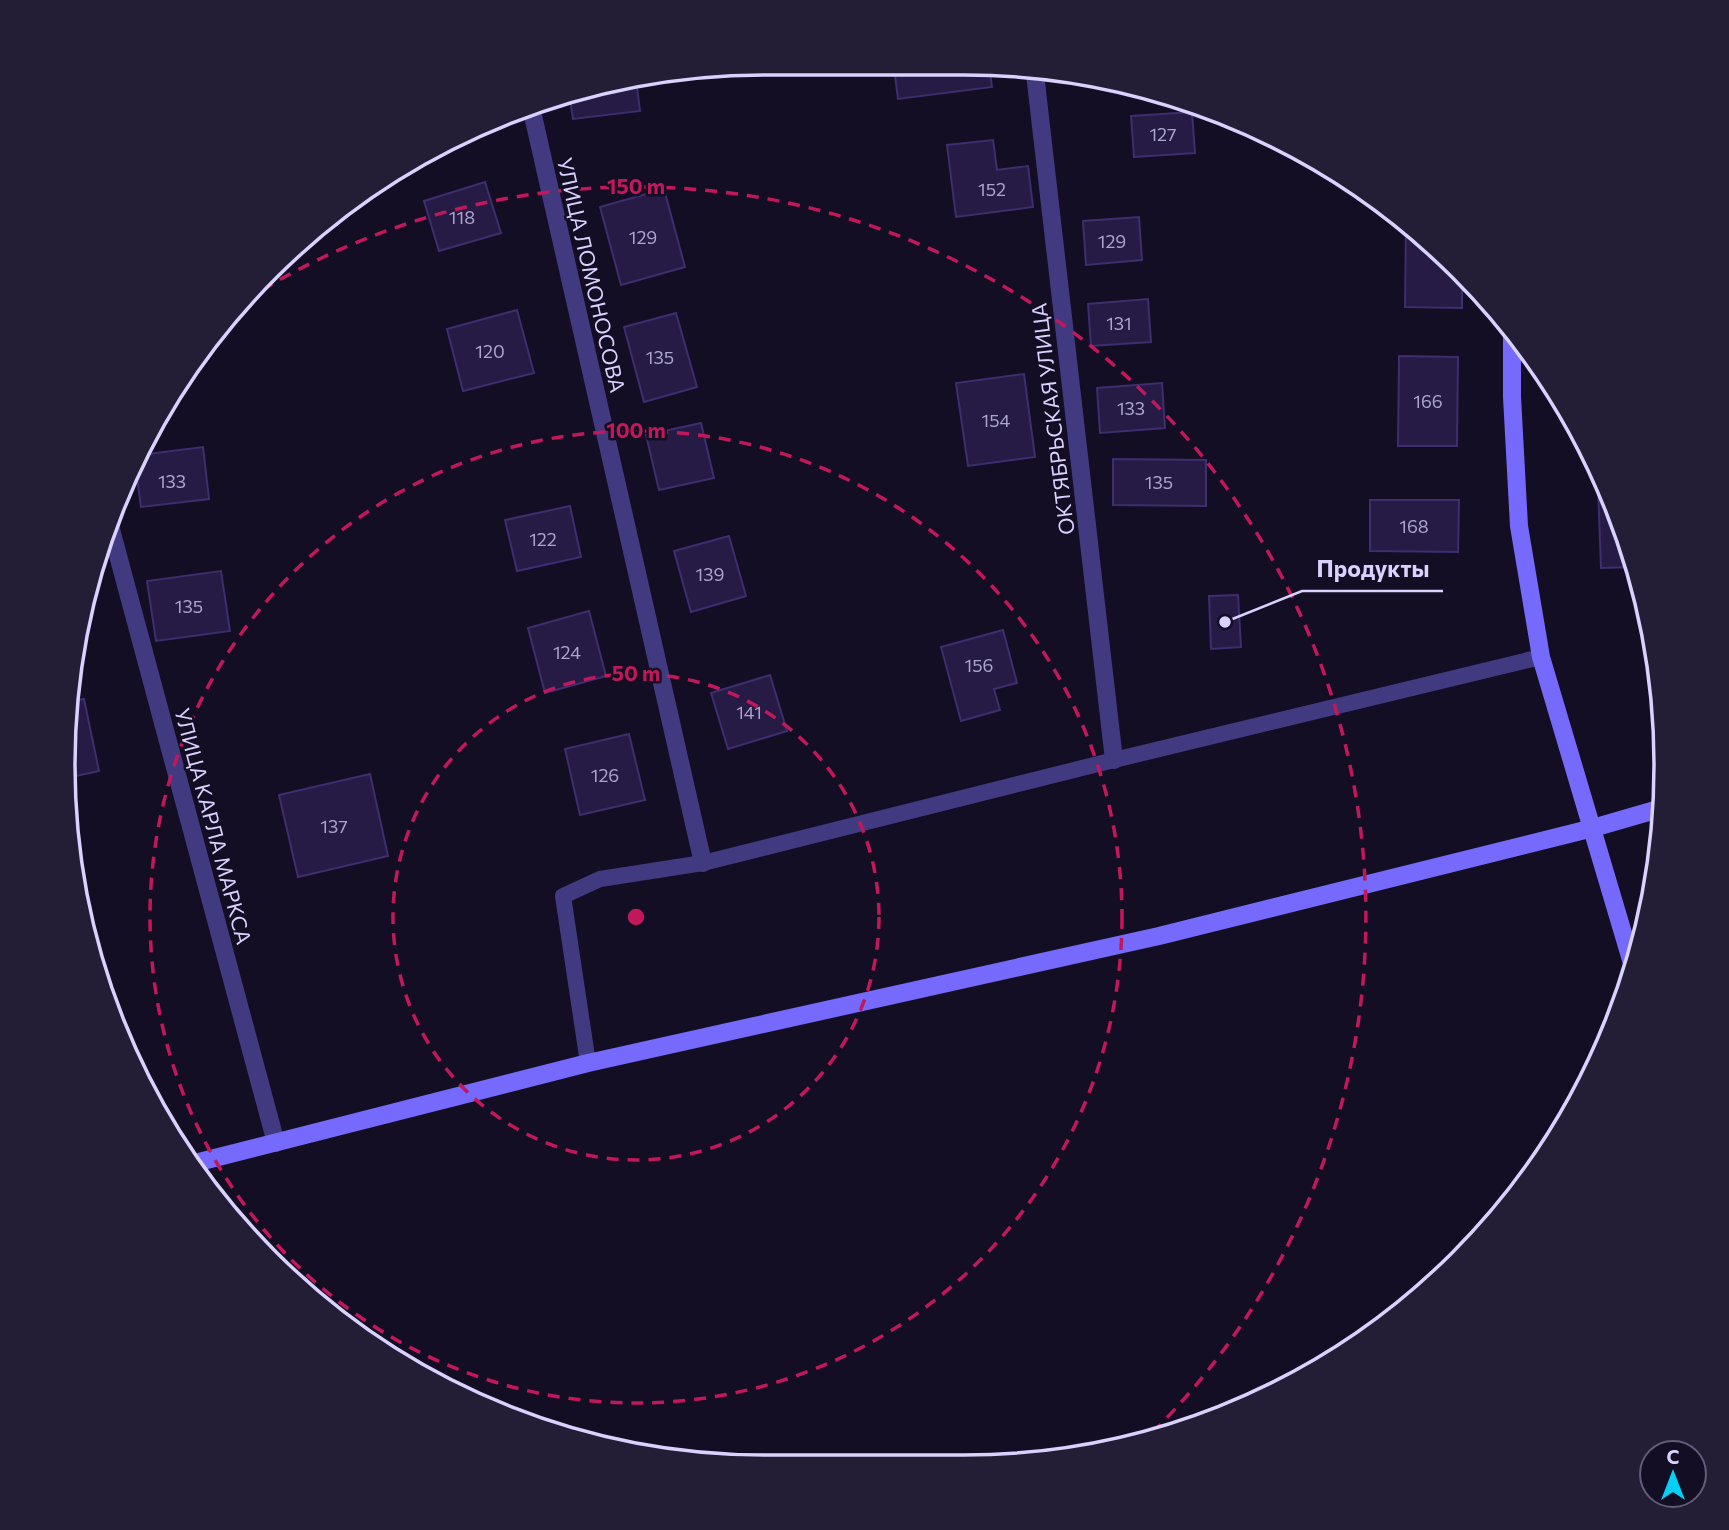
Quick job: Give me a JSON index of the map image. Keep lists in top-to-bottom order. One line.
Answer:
{"streets":{"street":["УЛИЦА ЛОМОНОСОВА","ОКТЯБРЬСКАЯ УЛИЦА","УЛИЦА КАРЛА МАРКСА"]},"places":["Продукты"],"house_numbers":["127","152","118","129","129","131","120","135","166","133","154","133","135","168","122","139","135","124","156","141","126","137"],"north":"top","rings":["150 m","100 m","50 m"]}
